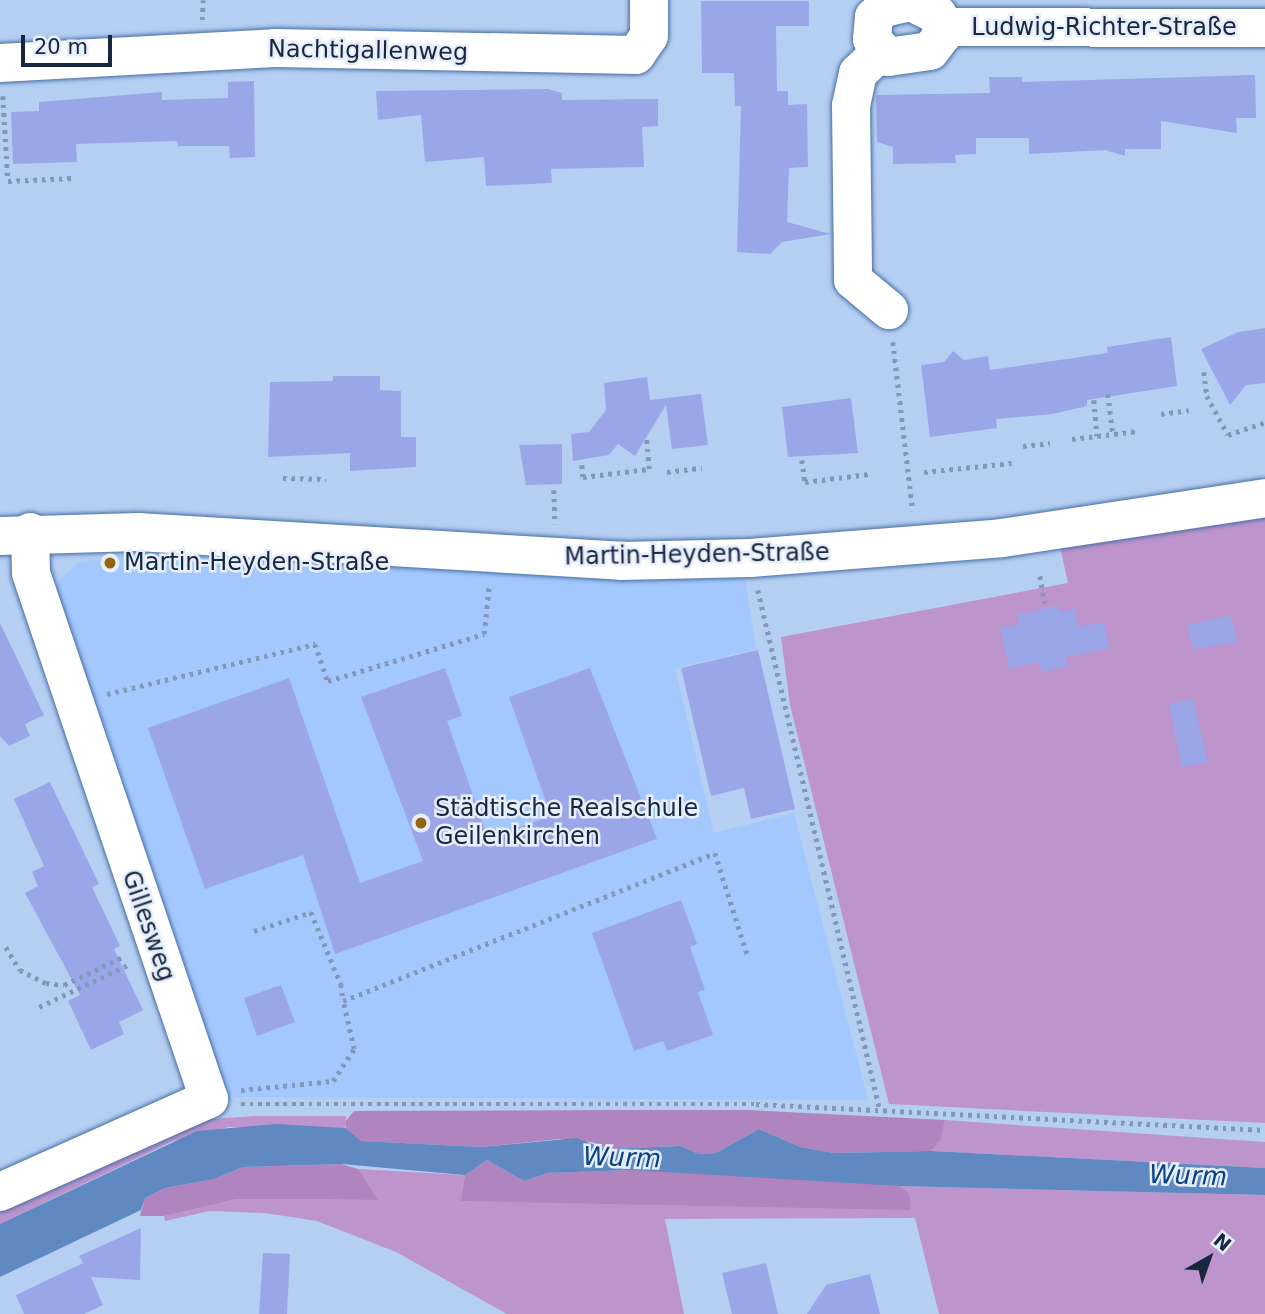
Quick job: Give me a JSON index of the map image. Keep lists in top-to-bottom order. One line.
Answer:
{"streets":{"street":["Ludwig-Richter-Straße","Nachtigallenweg","Martin-Heyden-Straße","Gillesweg"]},"crossings":[["Martin-Heyden-Straße","Gillesweg"]],"water":["Wurm"],"places":["Martin-Heyden-Straße","Städtische Realschule Geilenkirchen"],"scale_bar":"20 m","north":"top right"}
